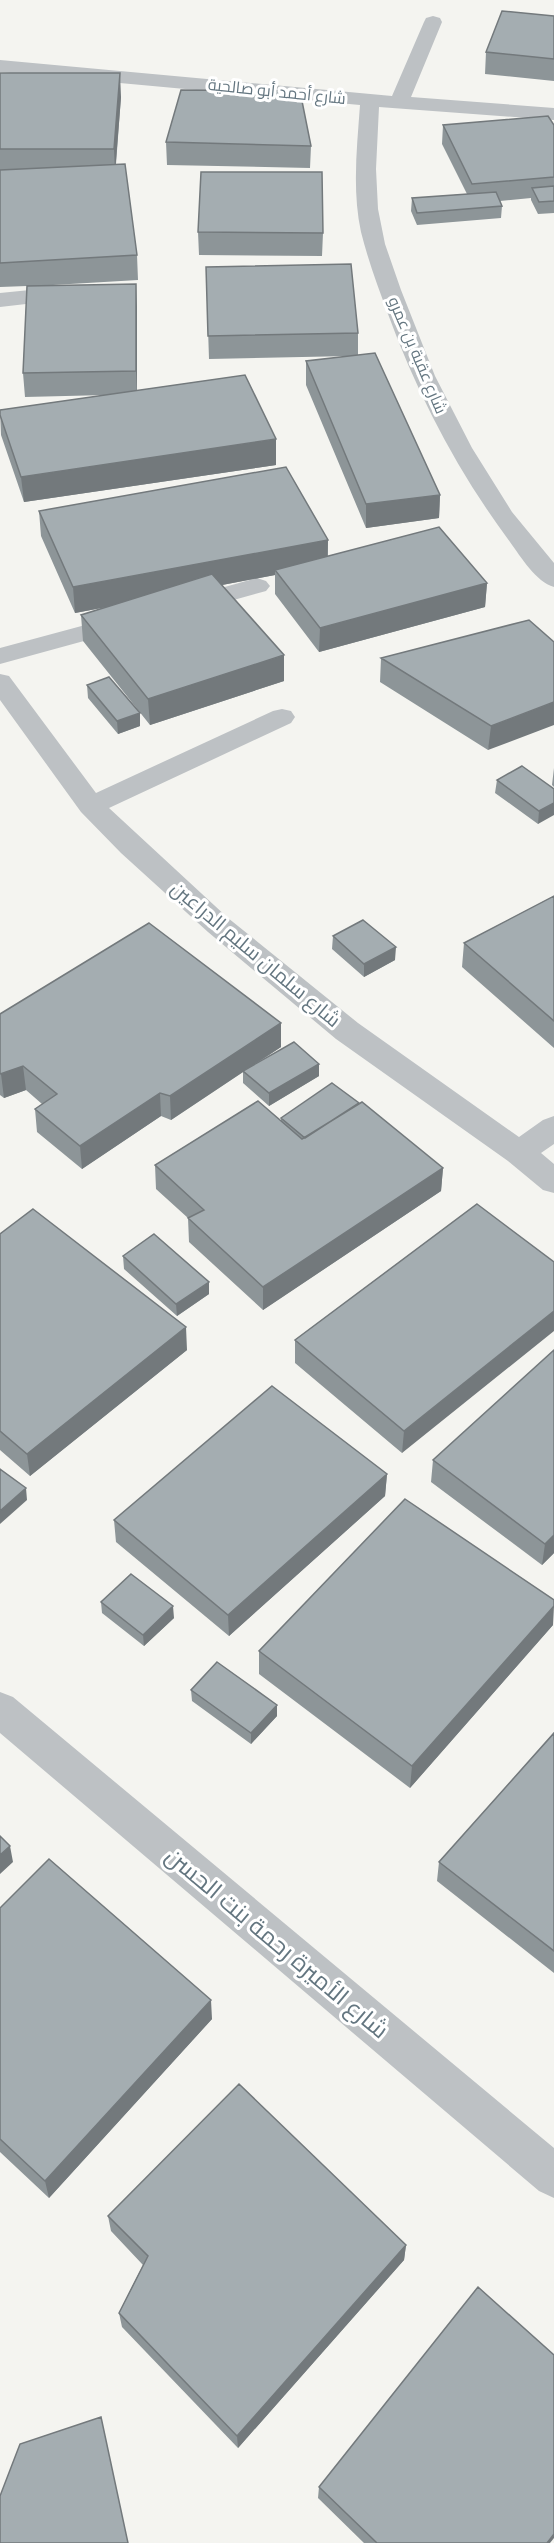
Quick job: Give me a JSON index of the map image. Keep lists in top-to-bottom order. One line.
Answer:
{"streets":{"street":["شارع أحمد أبو صالحية","شارع عقبة بن عمرو","شارع سلمان سليم الدراعين","شارع الأميرة رحمة بنت الحسن"]},"crossings":[["شارع أحمد أبو صالحية","شارع عقبة بن عمرو"]]}
